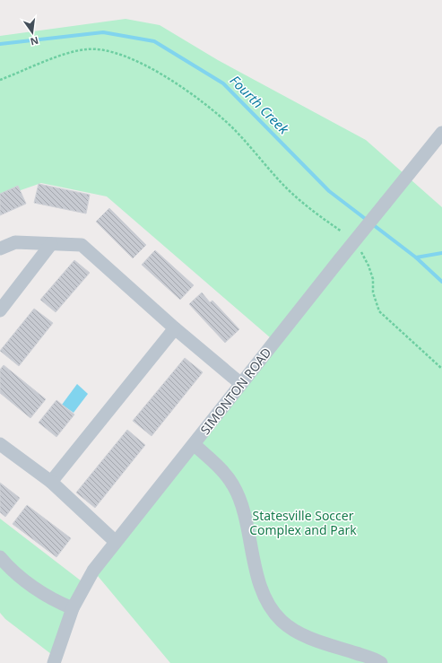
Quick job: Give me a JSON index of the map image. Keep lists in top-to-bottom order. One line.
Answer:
{"streets":{"street":["SIMONTON ROAD"]},"water":["Fourth Creek"],"parks":["Statesville Soccer Complex and Park"],"north":"bottom"}
